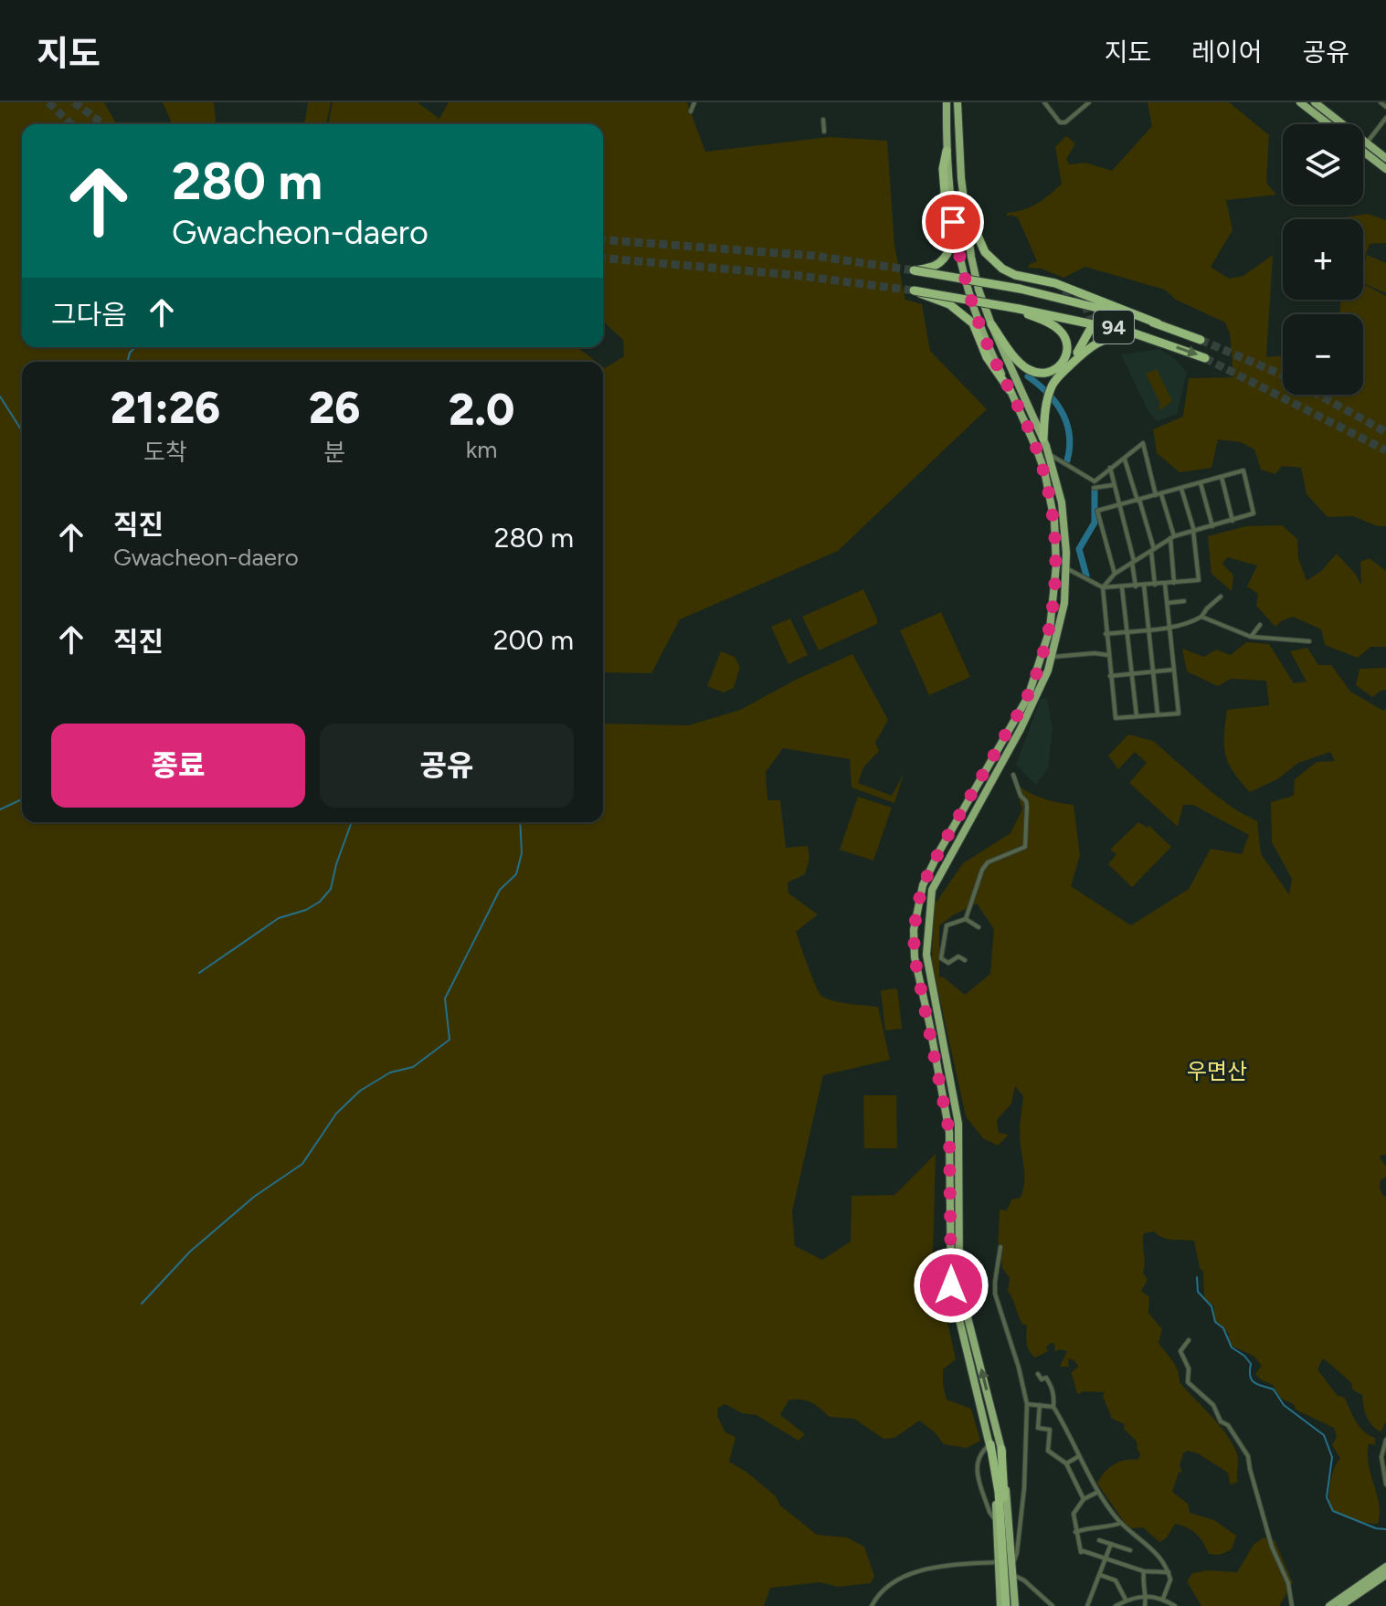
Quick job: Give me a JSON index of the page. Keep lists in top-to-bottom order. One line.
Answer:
{"streets":{"highway":["94"]},"parks":["우면산"],"page":{"header":"지도","nav":["지도","레이어","공유"],"map_buttons":["+","−"],"turn":["280 m","Gwacheon-daero"],"then":"그다음","eta":["21:26","도착","26","분","2.0","km"],"list":[{"name":"직진","note":"Gwacheon-daero","value":"280 m"},{"name":"직진","value":"200 m"}],"buttons":["종료","공유"]}}
